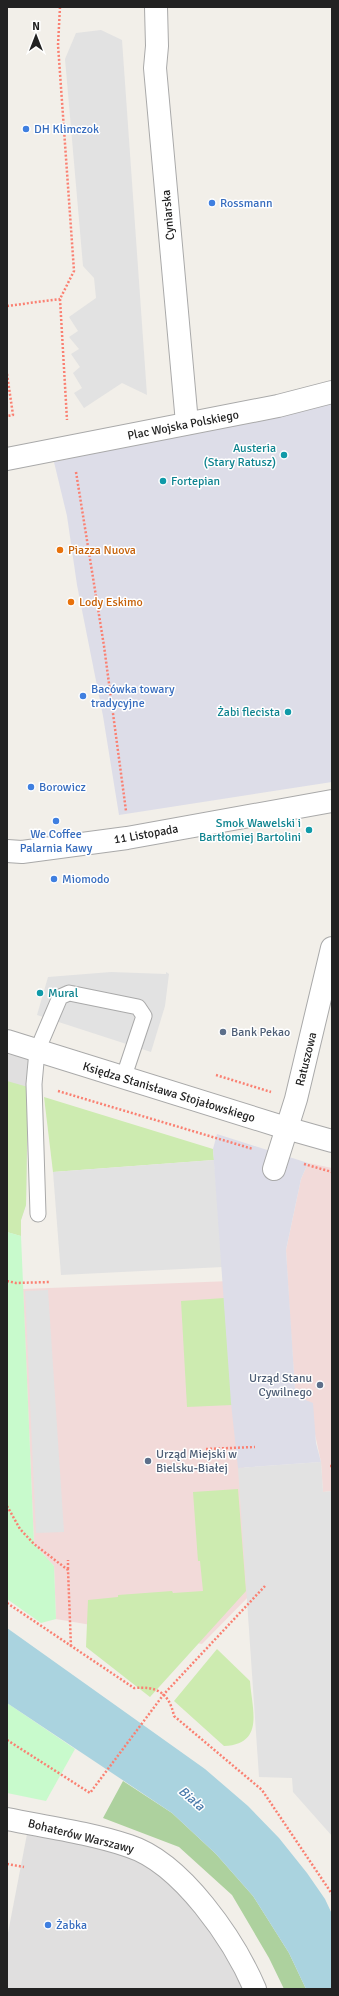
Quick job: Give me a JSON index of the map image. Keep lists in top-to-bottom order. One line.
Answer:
{"streets":{"street":["Cyniarska","Plac Wojska Polskiego","11 Listopada","Ratuszowa","Księdza Stanisława Stojałowskiego","Bohaterów Warszawy"]},"crossings":[["Cyniarska","Plac Wojska Polskiego"],["Ratuszowa","Księdza Stanisława Stojałowskiego"]],"water":["Biała"],"places":["DH Klimczok","Rossmann","Austeria (Stary Ratusz)","Fortepian","Piazza Nuova","Lody Eskimo","Bacówka towary tradycyjne","Żabi flecista","Borowicz","We Coffee Palarnia Kawy","Smok Wawelski i Bartłomiej Bartolini","Miomodo","Mural","Bank Pekao","Urząd Stanu Cywilnego","Urząd Miejski w Bielsku-Białej","Żabka"],"north":"top"}
